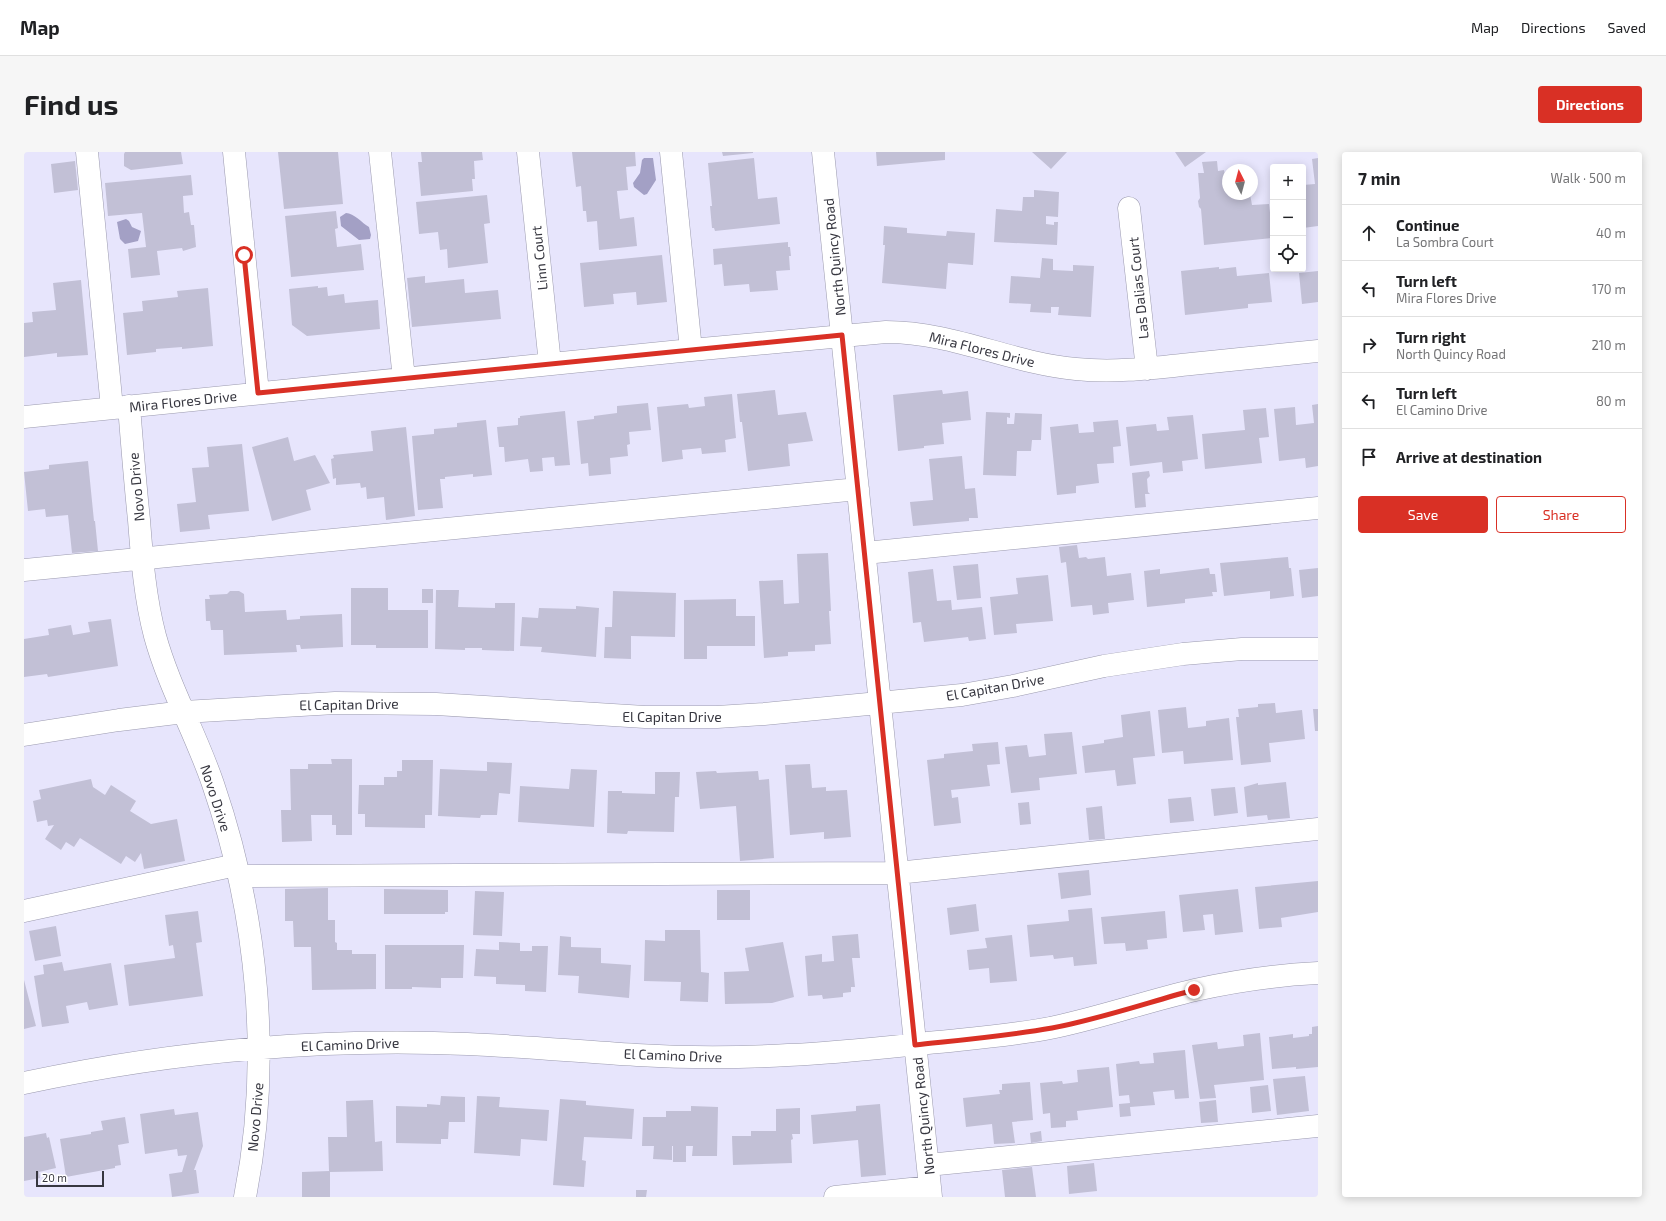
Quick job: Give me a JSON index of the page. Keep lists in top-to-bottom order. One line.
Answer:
{"streets":{"street":["North Quincy Road","Linn Court","Las Dalias Court","Mira Flores Drive","Novo Drive","El Capitan Drive","El Camino Drive"]},"crossings":[["North Quincy Road","Mira Flores Drive"],["North Quincy Road","El Capitan Drive"],["North Quincy Road","El Camino Drive"],["Linn Court","Mira Flores Drive"],["Las Dalias Court","Mira Flores Drive"],["Mira Flores Drive","Novo Drive"],["Novo Drive","El Capitan Drive"],["Novo Drive","El Camino Drive"]],"scale_bar":"20 m","north":"top","page":{"header":"Map","nav":["Map","Directions","Saved"],"buttons":["Directions",["Save","Share"]],"title":"Find us","heading":["7 min","Walk · 500 m"],"map_buttons":["+","−"],"list":[["Continue","La Sombra Court","40 m"],["Turn left","Mira Flores Drive","170 m"],["Turn right","North Quincy Road","210 m"],["Turn left","El Camino Drive","80 m"],"Arrive at destination"],"scale":"20 m"}}
